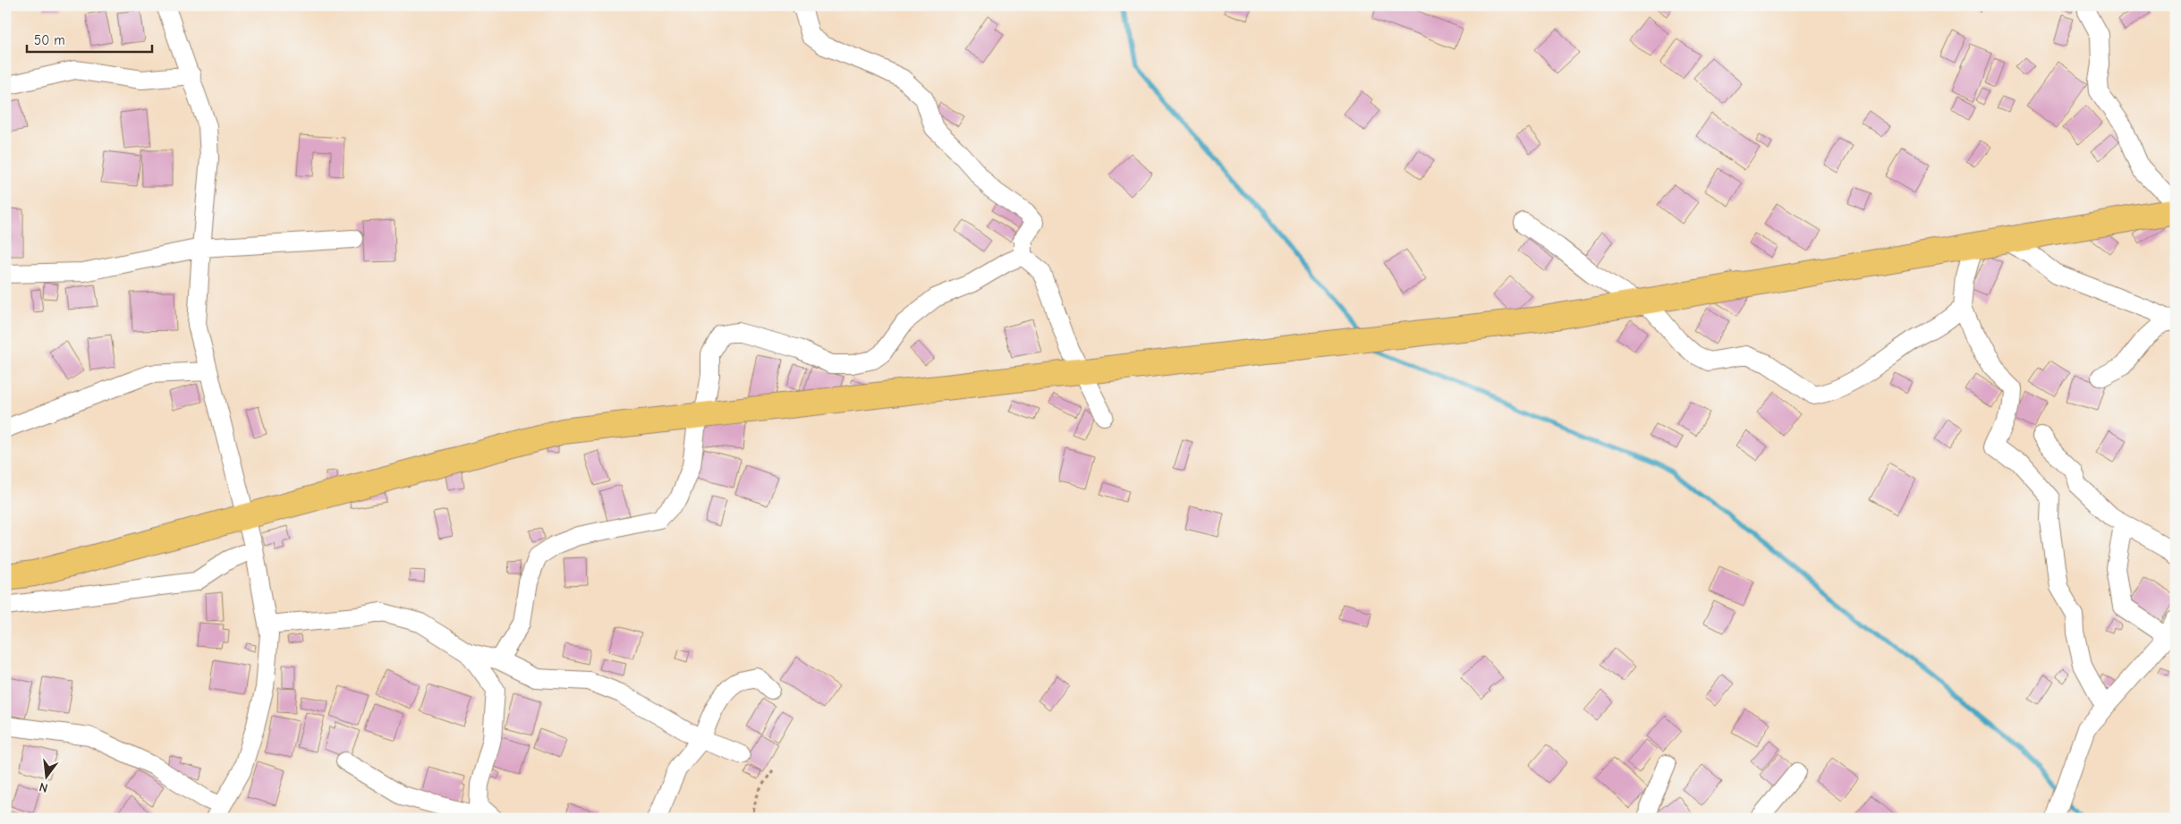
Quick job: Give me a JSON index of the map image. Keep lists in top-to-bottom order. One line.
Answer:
{"scale_bar":"50 m","north":"bottom"}
